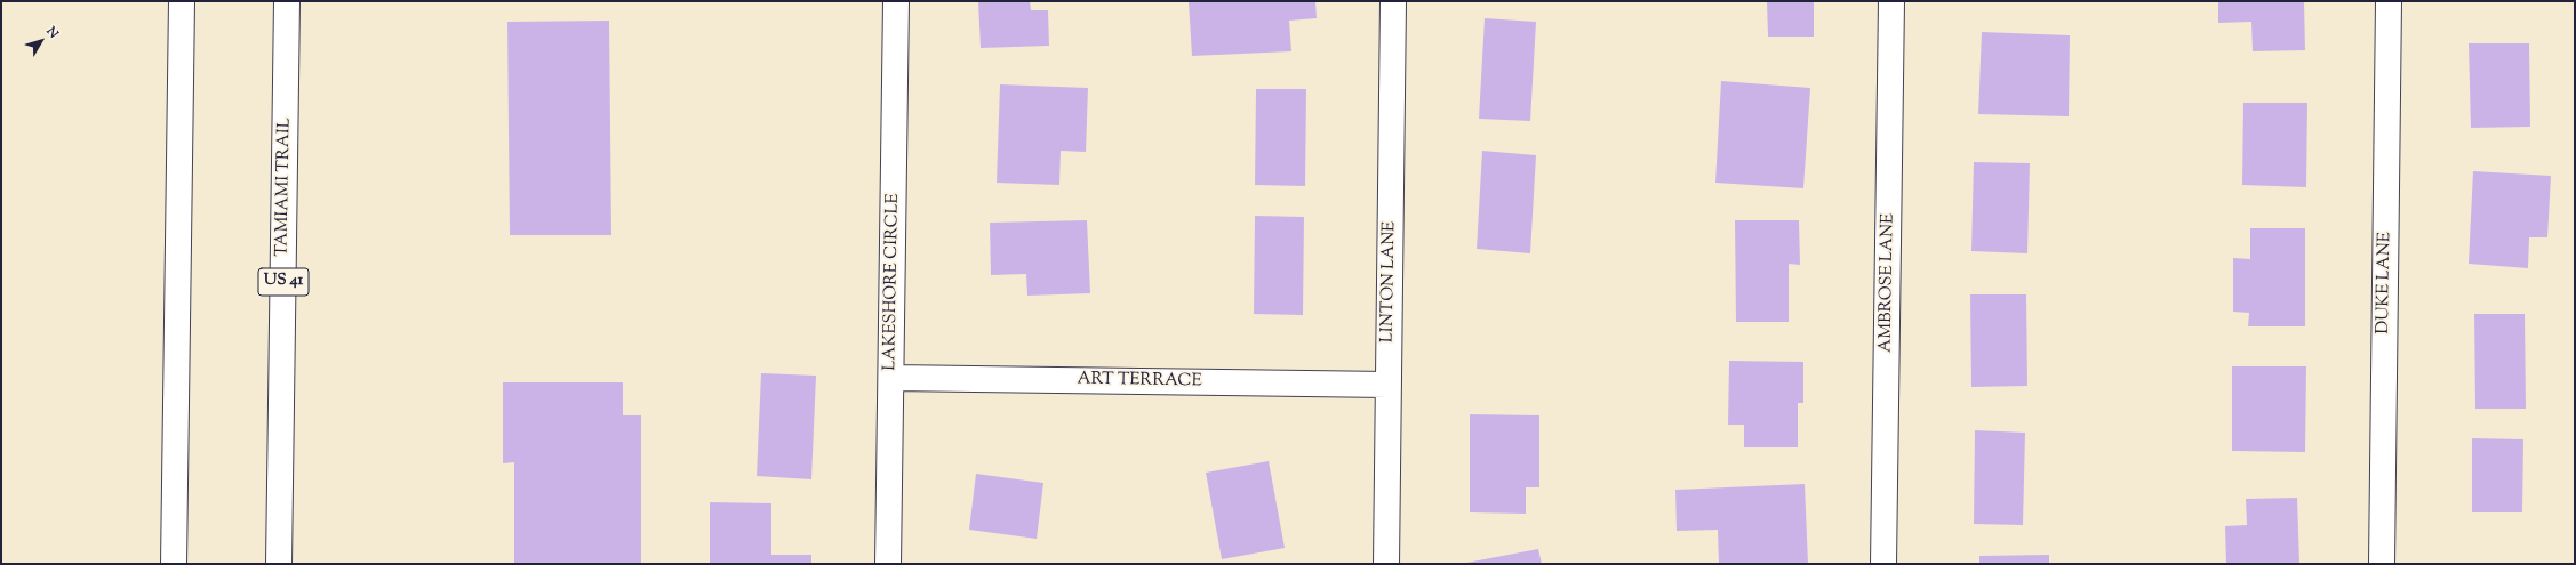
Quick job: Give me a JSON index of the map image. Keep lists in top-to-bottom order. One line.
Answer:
{"streets":{"street":["TAMIAMI TRAIL","US 41","LAKESHORE CIRCLE","LINTON LANE","AMBROSE LANE","DUKE LANE","ART TERRACE"]},"crossings":[["LAKESHORE CIRCLE","ART TERRACE"],["LINTON LANE","ART TERRACE"]],"north":"top right"}
